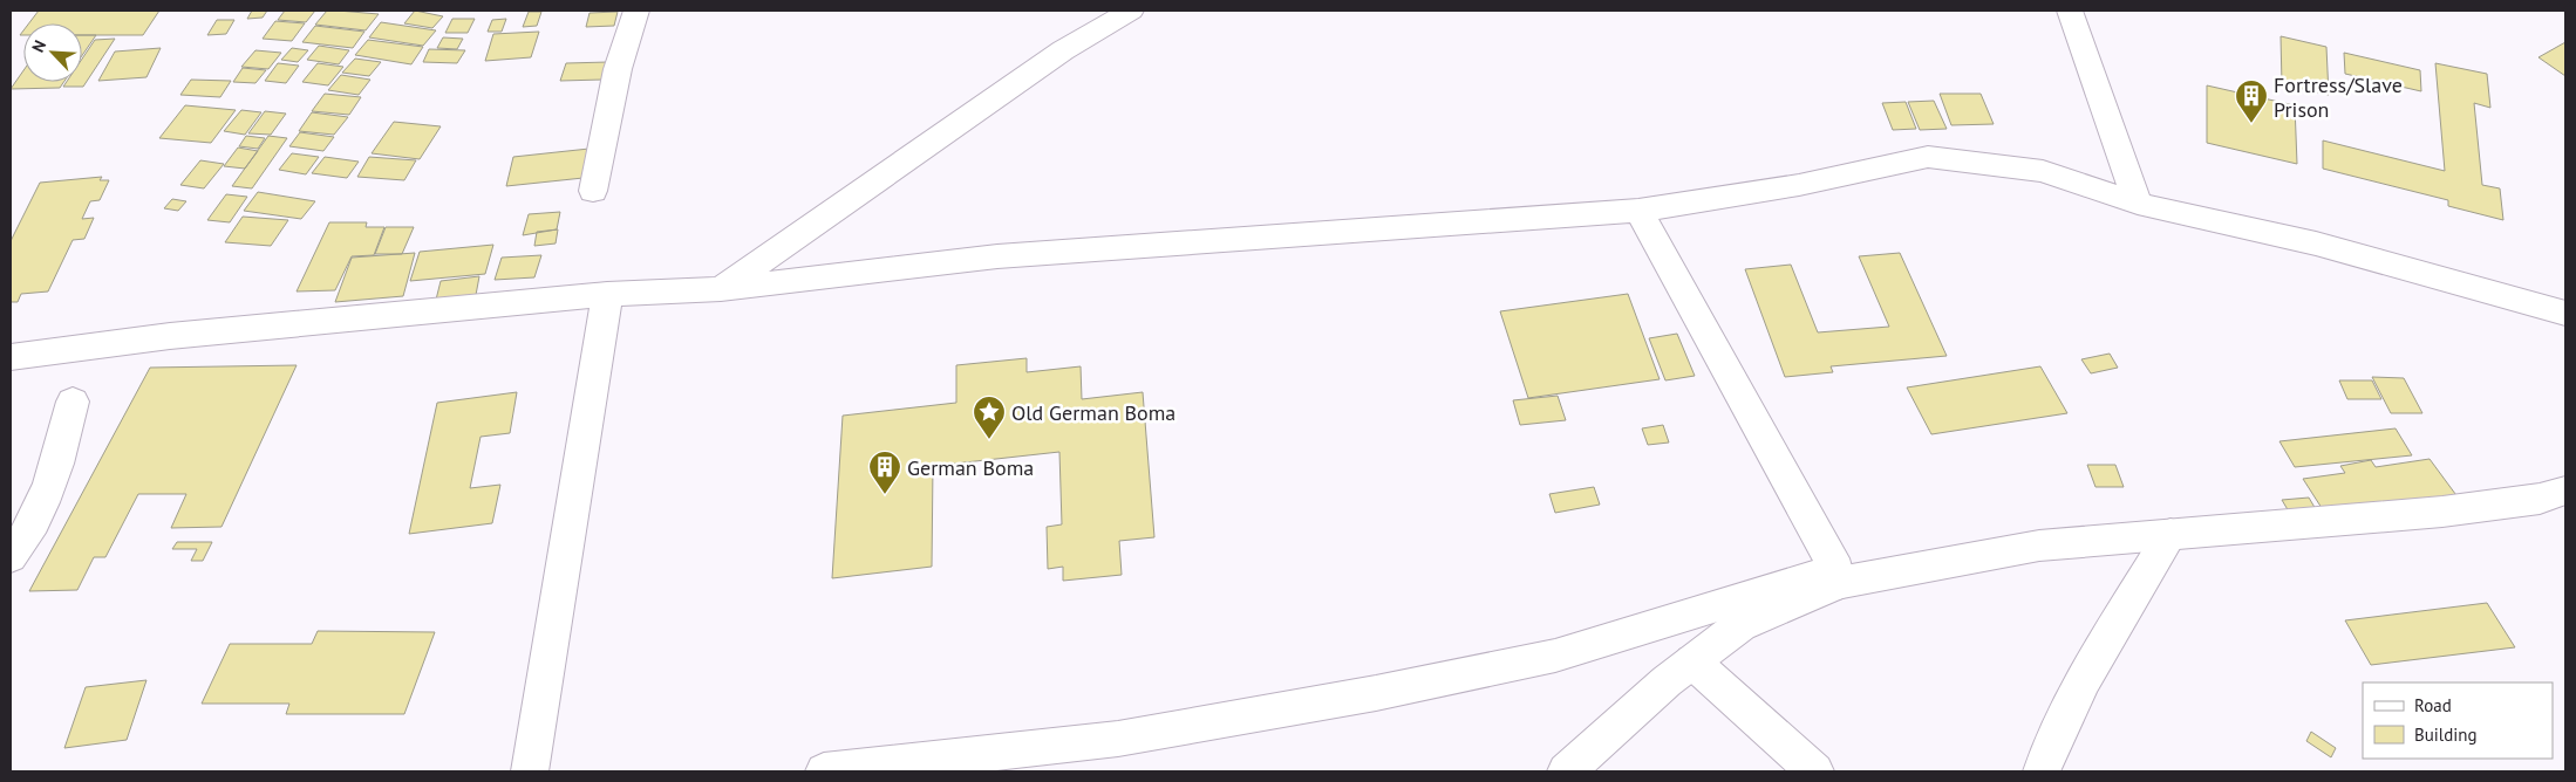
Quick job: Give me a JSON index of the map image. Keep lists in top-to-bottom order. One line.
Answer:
{"places":{"building":["Fortress/Slave Prison","German Boma"],"place":["Old German Boma"]},"legend":["Road","Building"],"north":"top left"}
